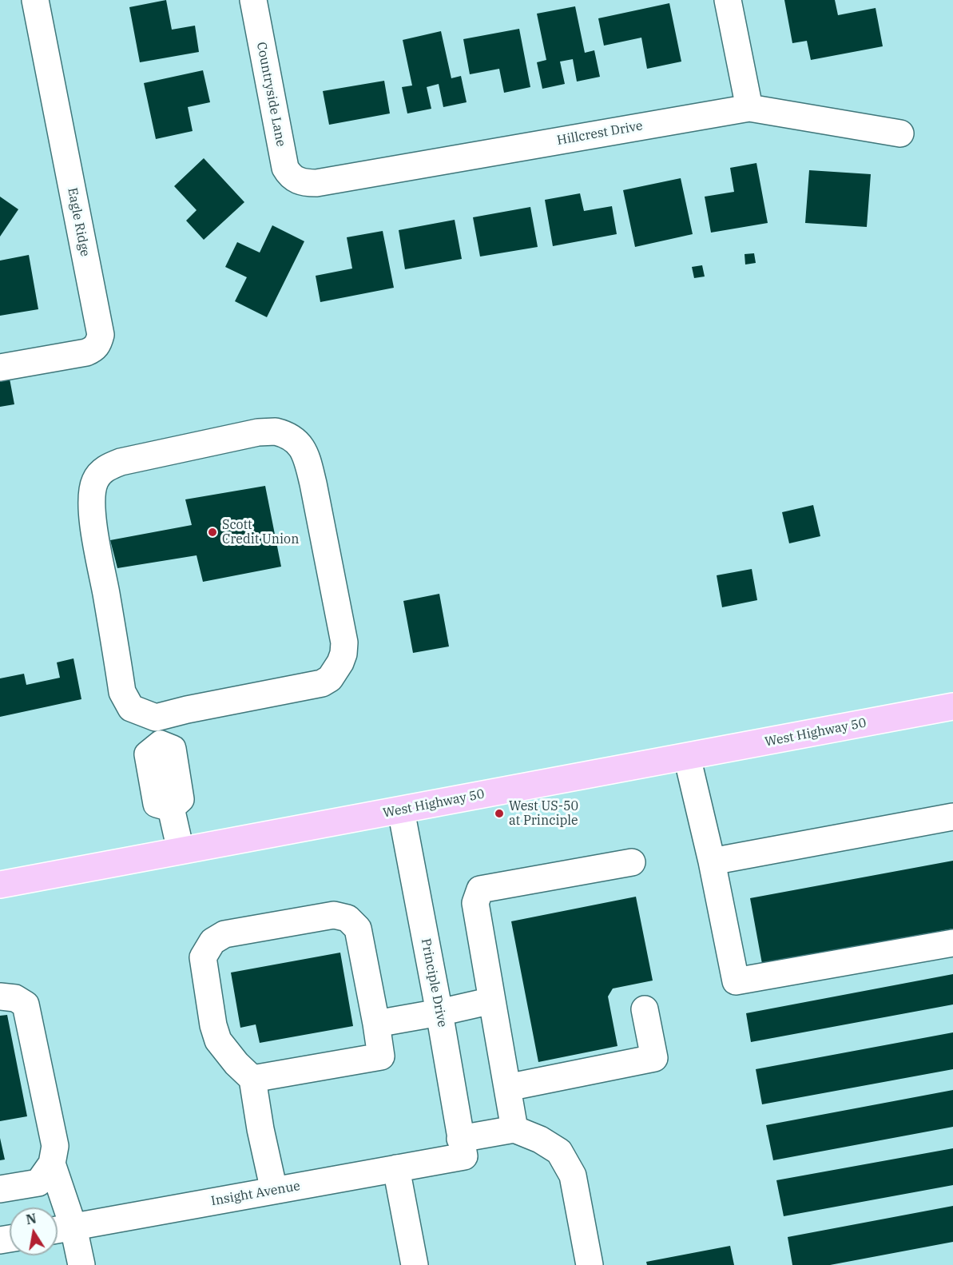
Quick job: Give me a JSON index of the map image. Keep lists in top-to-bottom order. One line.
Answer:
{"streets":{"main road":["West Highway 50"],"street":["Countryside Lane","Hillcrest Drive","Eagle Ridge","Principle Drive","Insight Avenue"]},"crossings":[["Countryside Lane","Hillcrest Drive"],["West Highway 50","Principle Drive"],["Principle Drive","Insight Avenue"]],"places":["Scott Credit Union","West US-50 at Principle"],"north":"top"}
